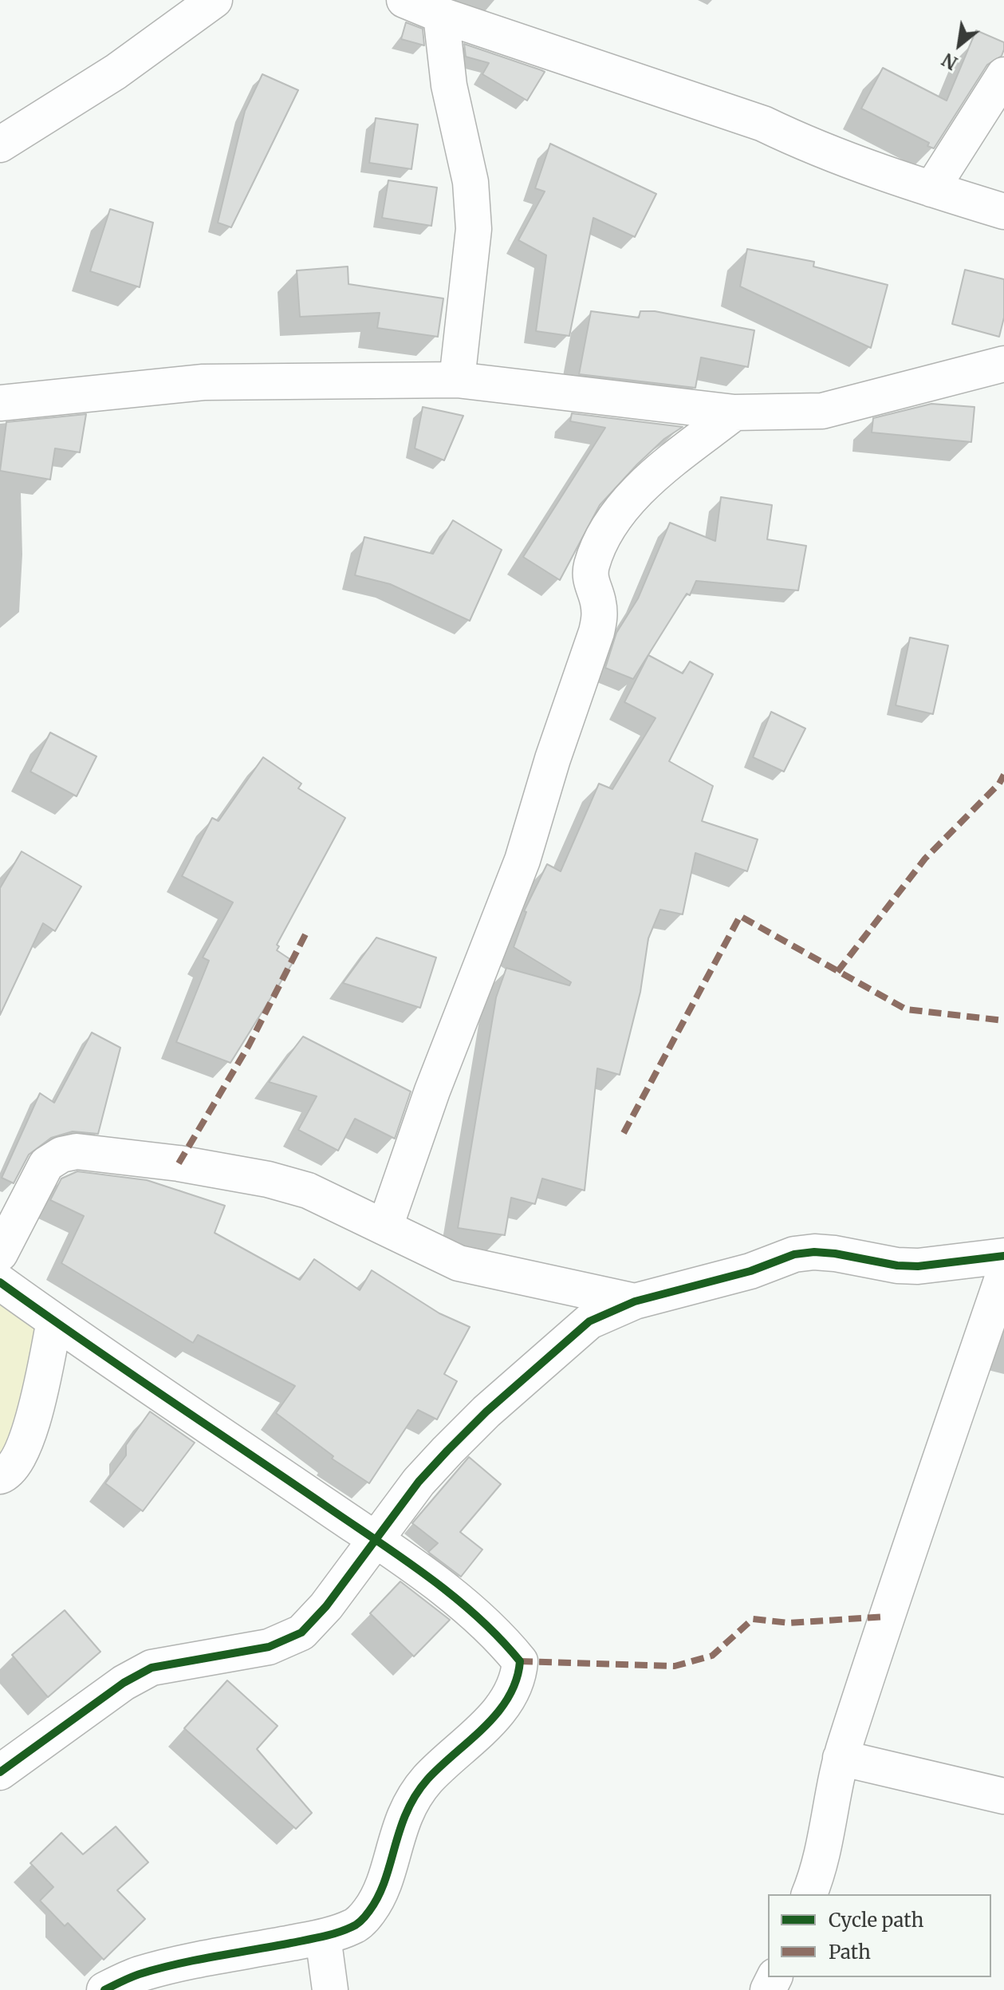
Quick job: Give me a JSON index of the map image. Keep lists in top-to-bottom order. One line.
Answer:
{"legend":["Cycle path","Path"],"north":"bottom left"}
